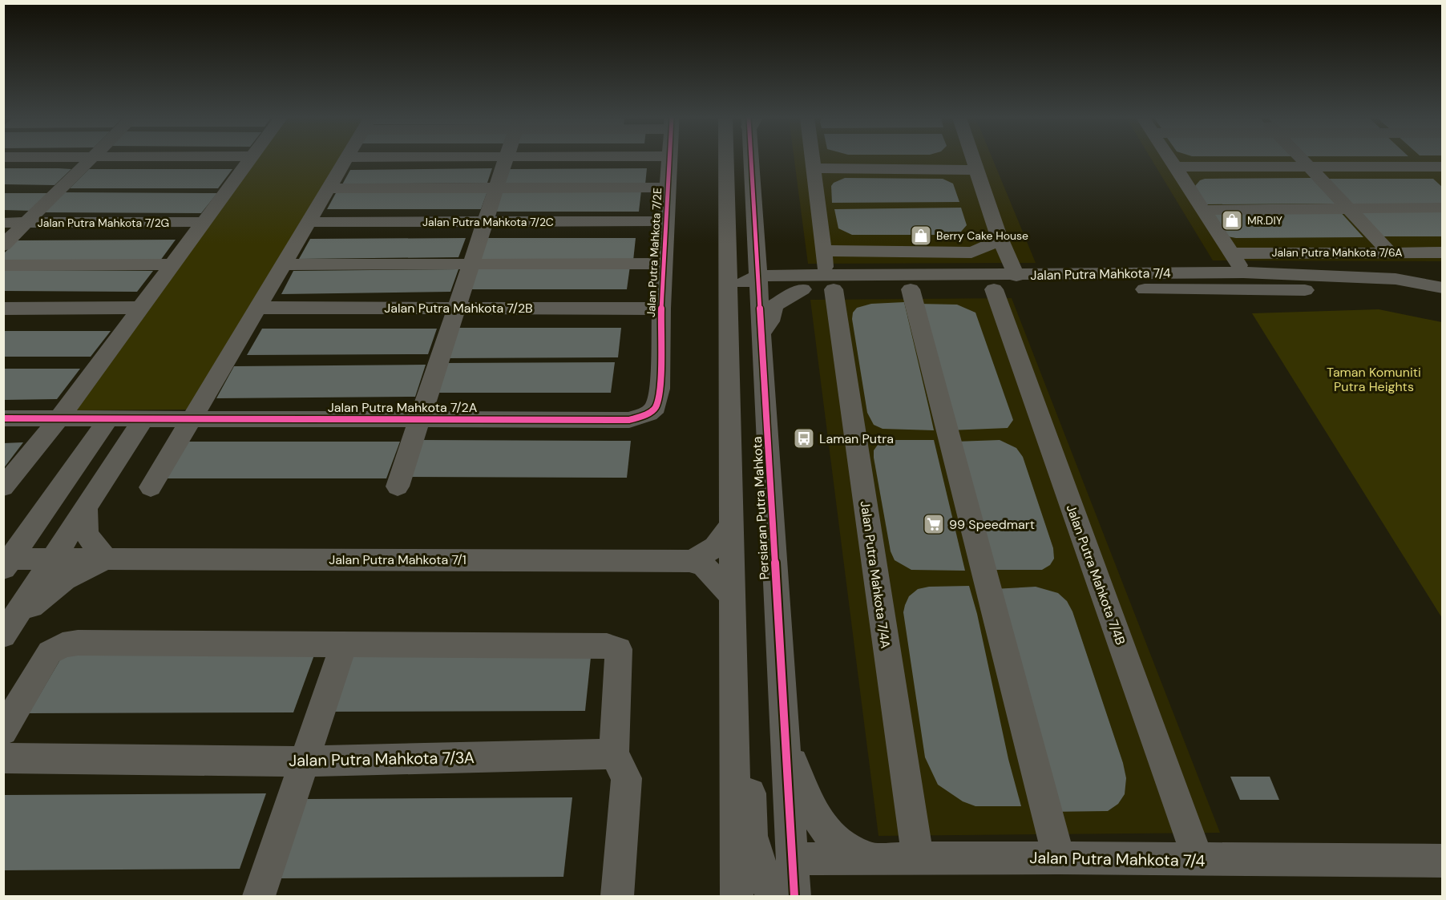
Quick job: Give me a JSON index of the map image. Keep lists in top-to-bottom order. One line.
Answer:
{"streets":{"street":["Jalan Putra Mahkota 7/2C","Jalan Putra Mahkota 7/2G","Jalan Putra Mahkota 7/2E","Jalan Putra Mahkota 7/6A","Jalan Putra Mahkota 7/4","Jalan Putra Mahkota 7/2B","Jalan Putra Mahkota 7/2A","Persiaran Putra Mahkota","Jalan Putra Mahkota 7/1","Jalan Putra Mahkota 7/4A","Jalan Putra Mahkota 7/4B","Jalan Putra Mahkota 7/3A"]},"crossings":[["Jalan Putra Mahkota 7/2C","Jalan Putra Mahkota 7/2E"],["Jalan Putra Mahkota 7/2E","Jalan Putra Mahkota 7/2B"],["Jalan Putra Mahkota 7/2E","Jalan Putra Mahkota 7/2A"],["Jalan Putra Mahkota 7/4","Persiaran Putra Mahkota"],["Jalan Putra Mahkota 7/4","Jalan Putra Mahkota 7/4A"],["Jalan Putra Mahkota 7/4","Jalan Putra Mahkota 7/4B"],["Persiaran Putra Mahkota","Jalan Putra Mahkota 7/1"]],"parks":["Taman Komuniti Putra Heights"],"places":{"shop":["MR.DIY","Berry Cake House"],"bus stop":["Laman Putra"],"supermarket":["99 Speedmart"]}}
